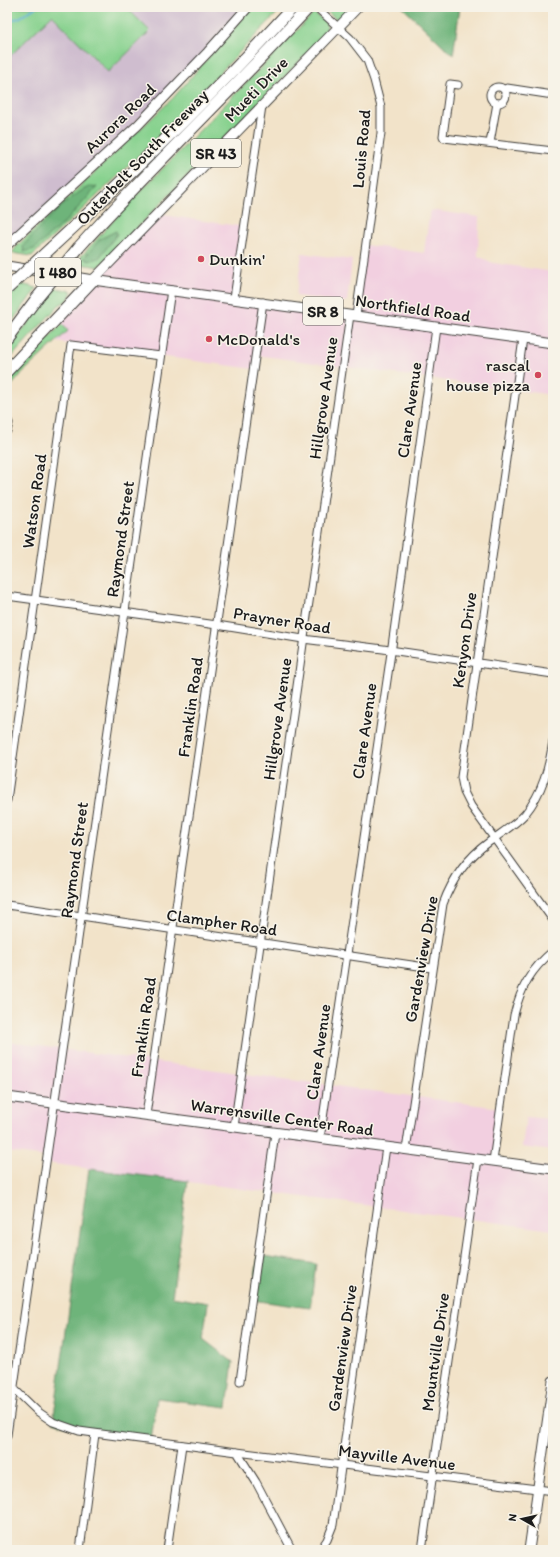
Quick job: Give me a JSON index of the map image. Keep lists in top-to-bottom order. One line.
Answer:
{"streets":{"highway":["Outerbelt South Freeway","I 480"],"main road":["Mueti Drive","Aurora Road","SR 43","Northfield Road","SR 8","Warrensville Center Road"],"street":["Louis Road","Hillgrove Avenue","Clare Avenue","Watson Road","Raymond Street","Prayner Road","Kenyon Drive","Franklin Road","Clampher Road","Gardenview Drive","Mountville Drive","Mayville Avenue"]},"crossings":[["Mueti Drive","Louis Road"],["Mueti Drive","Northfield Road"],["Louis Road","Northfield Road"],["Louis Road","Hillgrove Avenue"],["Northfield Road","Hillgrove Avenue"],["Northfield Road","Clare Avenue"],["Northfield Road","Raymond Street"],["Northfield Road","Kenyon Drive"],["Northfield Road","Franklin Road"],["Hillgrove Avenue","Prayner Road"],["Hillgrove Avenue","Clampher Road"],["Hillgrove Avenue","Warrensville Center Road"],["Clare Avenue","Prayner Road"],["Clare Avenue","Clampher Road"],["Clare Avenue","Warrensville Center Road"],["Watson Road","Raymond Street"],["Watson Road","Prayner Road"],["Raymond Street","Prayner Road"],["Raymond Street","Clampher Road"],["Raymond Street","Warrensville Center Road"],["Raymond Street","Mayville Avenue"],["Prayner Road","Kenyon Drive"],["Prayner Road","Franklin Road"],["Kenyon Drive","Gardenview Drive"],["Franklin Road","Clampher Road"],["Franklin Road","Warrensville Center Road"],["Clampher Road","Gardenview Drive"],["Gardenview Drive","Warrensville Center Road"],["Gardenview Drive","Mayville Avenue"],["Warrensville Center Road","Mountville Drive"],["Mountville Drive","Mayville Avenue"]],"places":["Dunkin'","McDonald's","rascal house pizza"],"north":"left"}
